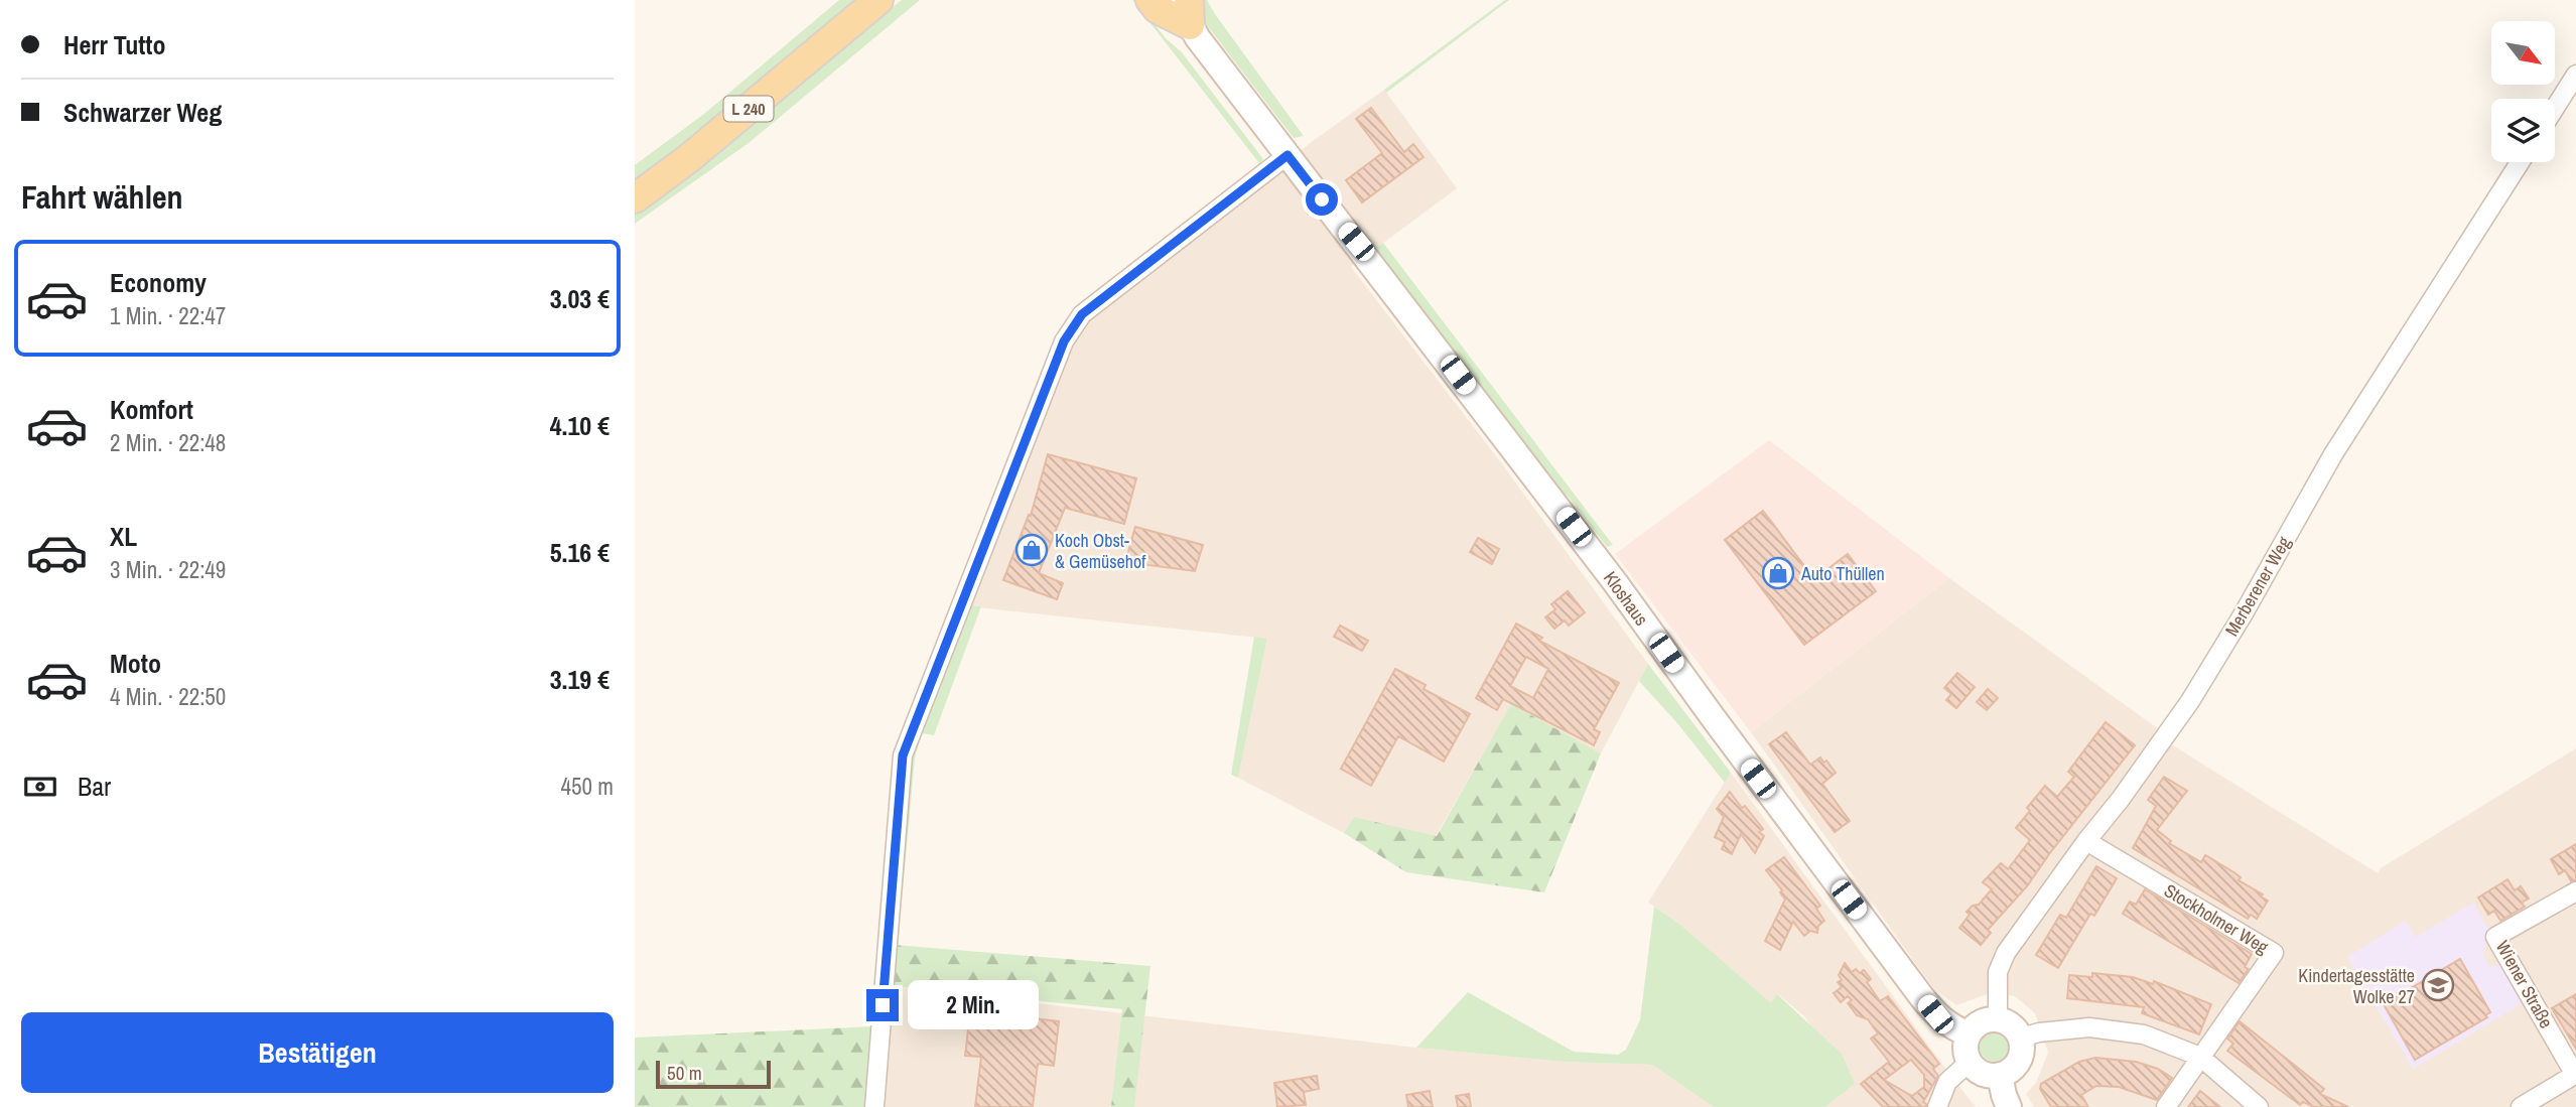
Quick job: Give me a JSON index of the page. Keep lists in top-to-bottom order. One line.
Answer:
{"streets":{"main road":["L 240","Kloshaus"],"street":["Merberener Weg","Stockholmer Weg","Wiener Straße"]},"crossings":[["Merberener Weg","Kloshaus"],["Merberener Weg","Stockholmer Weg"]],"places":{"shop":["Koch Obst- & Gemüsehof","Auto Thüllen"],"school or university":["Kindertagesstätte Wolke 27"]},"scale_bar":"50 m","north":"bottom right","page":{"banner":["Herr Tutto","Schwarzer Weg"],"heading":"Fahrt wählen","list":[{"name":"Economy","note":"1 Min. · 22:47","value":"3.03 €"},{"name":"Komfort","note":"2 Min. · 22:48","value":"4.10 €"},{"name":"XL","note":"3 Min. · 22:49","value":"5.16 €"},{"name":"Moto","note":"4 Min. · 22:50","value":"3.19 €"}],"pay":["Bar","450 m"],"bubble":"2 Min.","buttons":"Bestätigen","scale":"50 m"}}
